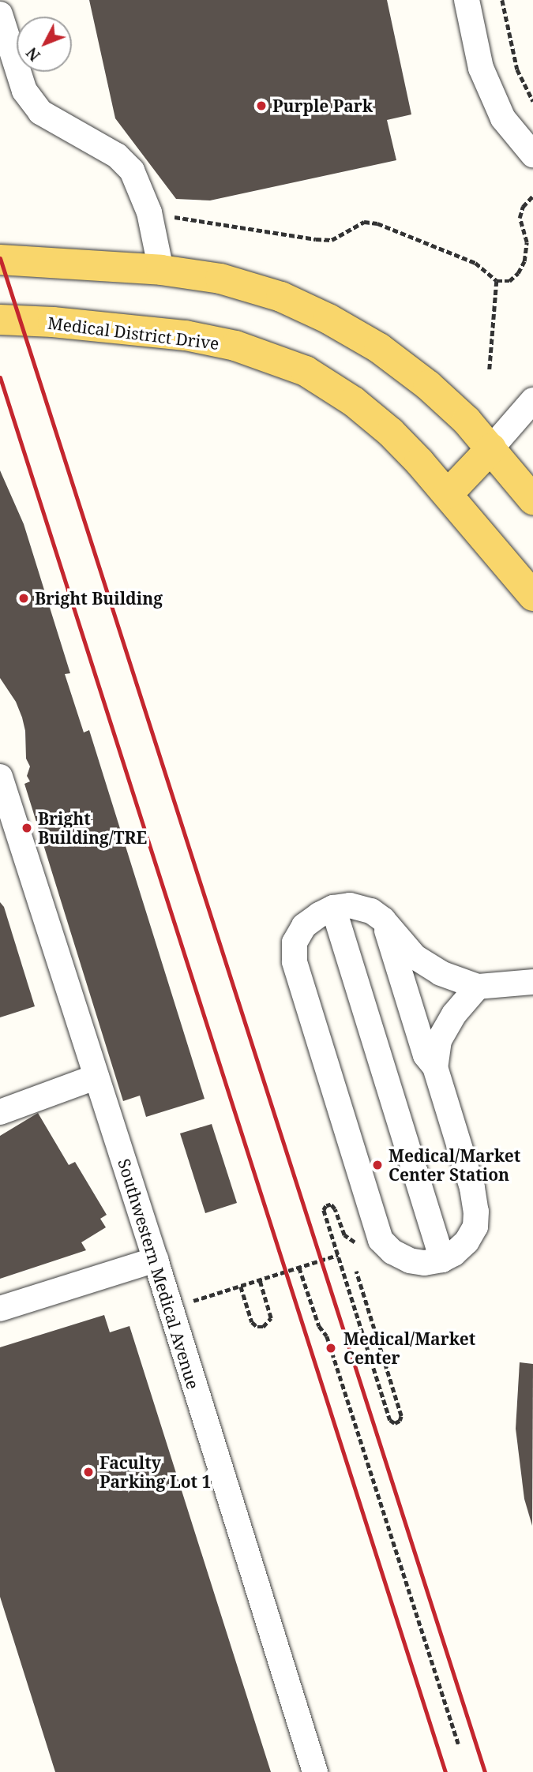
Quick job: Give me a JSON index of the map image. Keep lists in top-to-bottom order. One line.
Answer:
{"streets":{"main road":["Medical District Drive"],"street":["Southwestern Medical Avenue"]},"places":["Purple Park","Bright Building","Bright Building/TRE","Medical/Market Center Station","Medical/Market Center","Faculty Parking Lot 1"],"north":"bottom left"}
